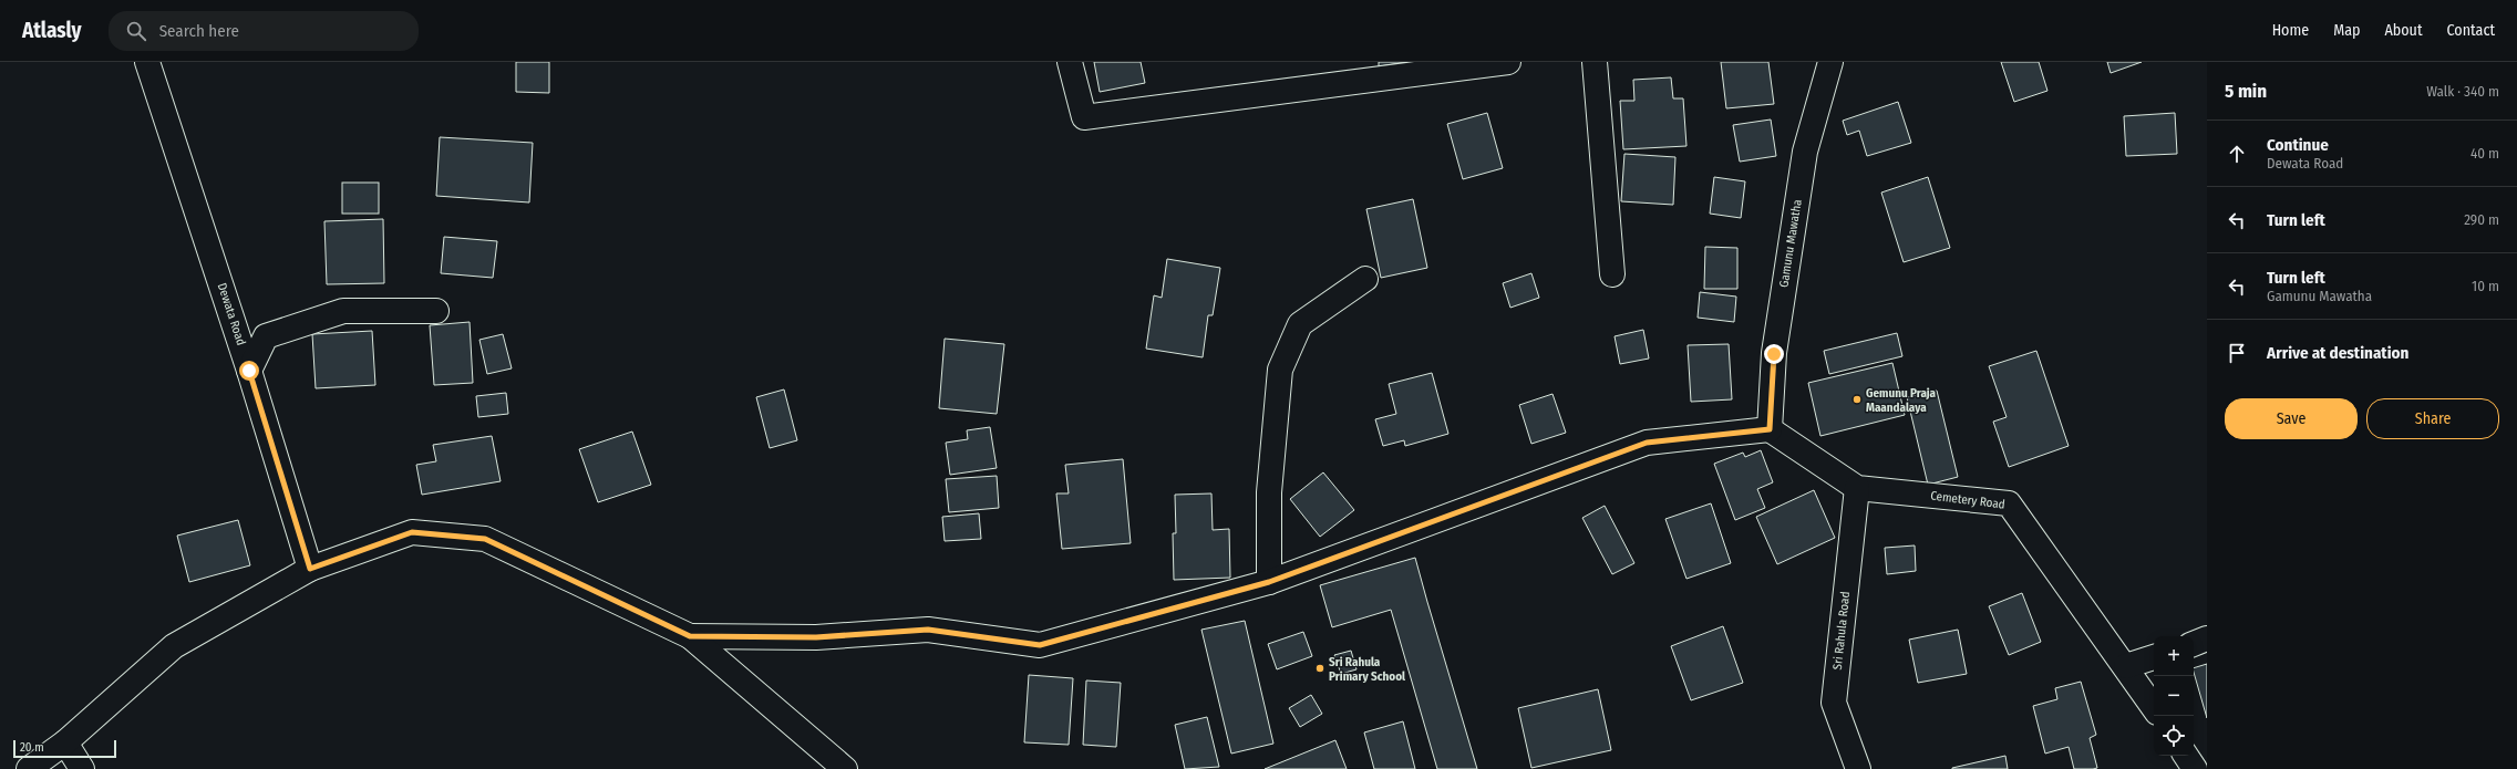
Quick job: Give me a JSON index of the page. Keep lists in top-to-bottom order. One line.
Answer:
{"streets":{"street":["Gamunu Mawatha","Dewata Road","Cemetery Road","Sri Rahula Road"]},"crossings":[["Gamunu Mawatha","Cemetery Road"],["Cemetery Road","Sri Rahula Road"]],"places":["Gemunu Praja Maandalaya","Sri Rahula Primary School"],"scale_bar":"20 m","page":{"header":"Atlasly","search":"Search here","nav":["Home","Map","About","Contact"],"heading":["5 min","Walk · 340 m"],"list":[["Continue","Dewata Road","40 m"],["Turn left","290 m"],["Turn left","Gamunu Mawatha","10 m"],"Arrive at destination"],"buttons":["Save","Share"],"map_buttons":["+","−"],"scale":"20 m"}}
